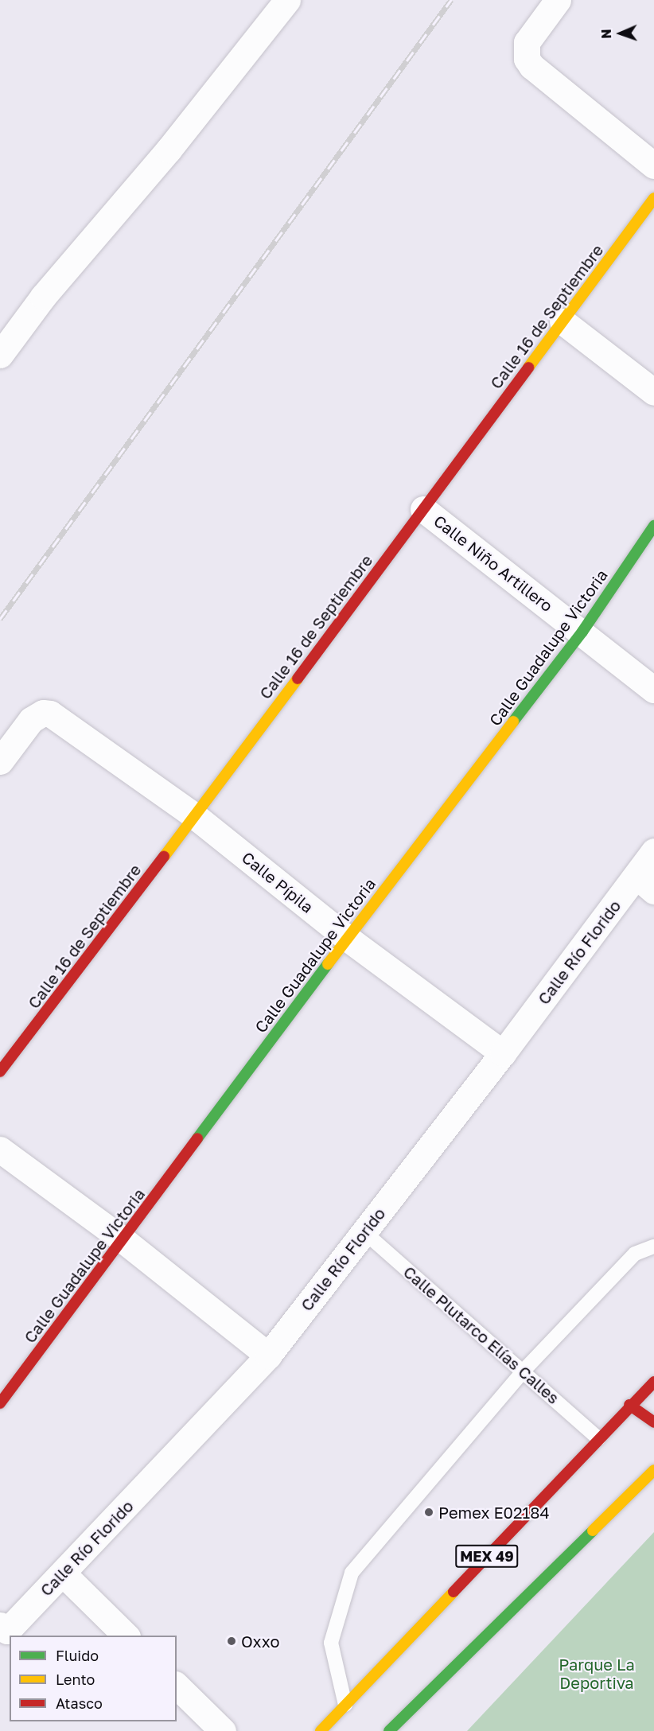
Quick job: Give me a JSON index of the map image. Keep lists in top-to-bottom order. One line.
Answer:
{"streets":{"main road":["Calle 16 de Septiembre","Calle Guadalupe Victoria","MEX 49"],"street":["Calle Niño Artillero","Calle Pípila","Calle Río Florido"],"lane":["Calle Plutarco Elías Calles"]},"crossings":[["Calle 16 de Septiembre","Calle Niño Artillero"],["Calle 16 de Septiembre","Calle Pípila"],["Calle Niño Artillero","Calle Guadalupe Victoria"],["Calle Guadalupe Victoria","Calle Pípila"],["Calle Pípila","Calle Río Florido"],["Calle Río Florido","Calle Plutarco Elías Calles"],["Calle Plutarco Elías Calles","MEX 49"]],"parks":["Parque La Deportiva"],"places":["Pemex E02184","Oxxo"],"legend":["Fluido","Lento","Atasco"],"north":"left"}
